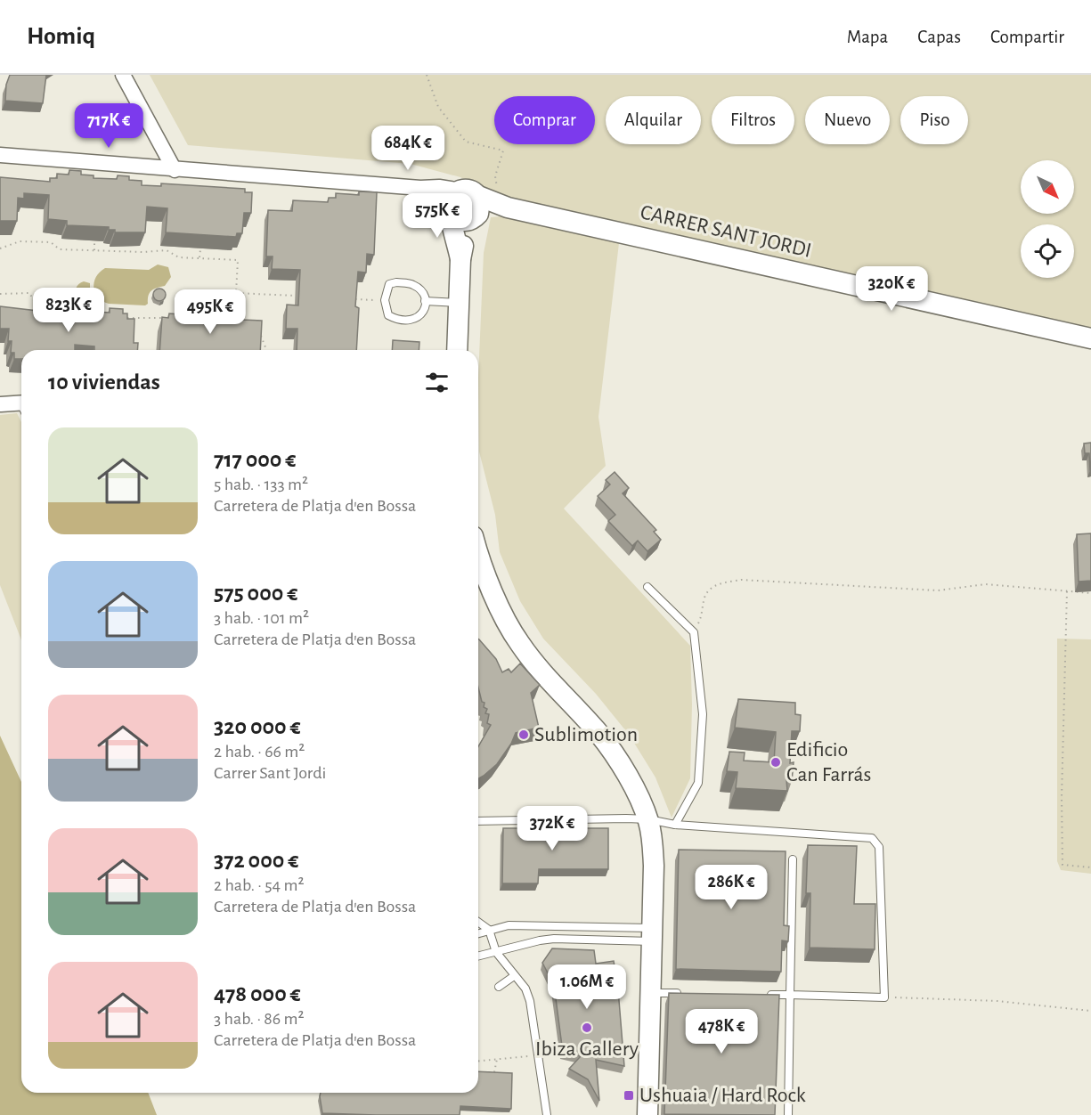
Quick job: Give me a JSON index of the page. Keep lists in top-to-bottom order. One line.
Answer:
{"streets":{"street":["CARRER SANT JORDI"]},"places":{"other":["Sublimotion","Edificio Can Farrás","Ibiza Gallery"],"transit":["Ushuaia / Hard Rock"]},"north":"bottom right","page":{"header":"Homiq","nav":["Mapa","Capas","Compartir"],"chip":["Comprar","Alquilar","Filtros","Nuevo","Piso"],"price":["717K €","684K €","575K €","320K €","823K €","495K €","372K €","286K €","1.06M €","478K €"],"heading":"10 viviendas","list":[{"name":"717 000 €","note":"5 hab. · 133 m² · Carretera de Platja d'en Bossa"},{"name":"575 000 €","note":"3 hab. · 101 m² · Carretera de Platja d'en Bossa"},{"name":"320 000 €","note":"2 hab. · 66 m² · Carrer Sant Jordi"},{"name":"372 000 €","note":"2 hab. · 54 m² · Carretera de Platja d'en Bossa"},{"name":"478 000 €","note":"3 hab. · 86 m² · Carretera de Platja d'en Bossa"}]}}
